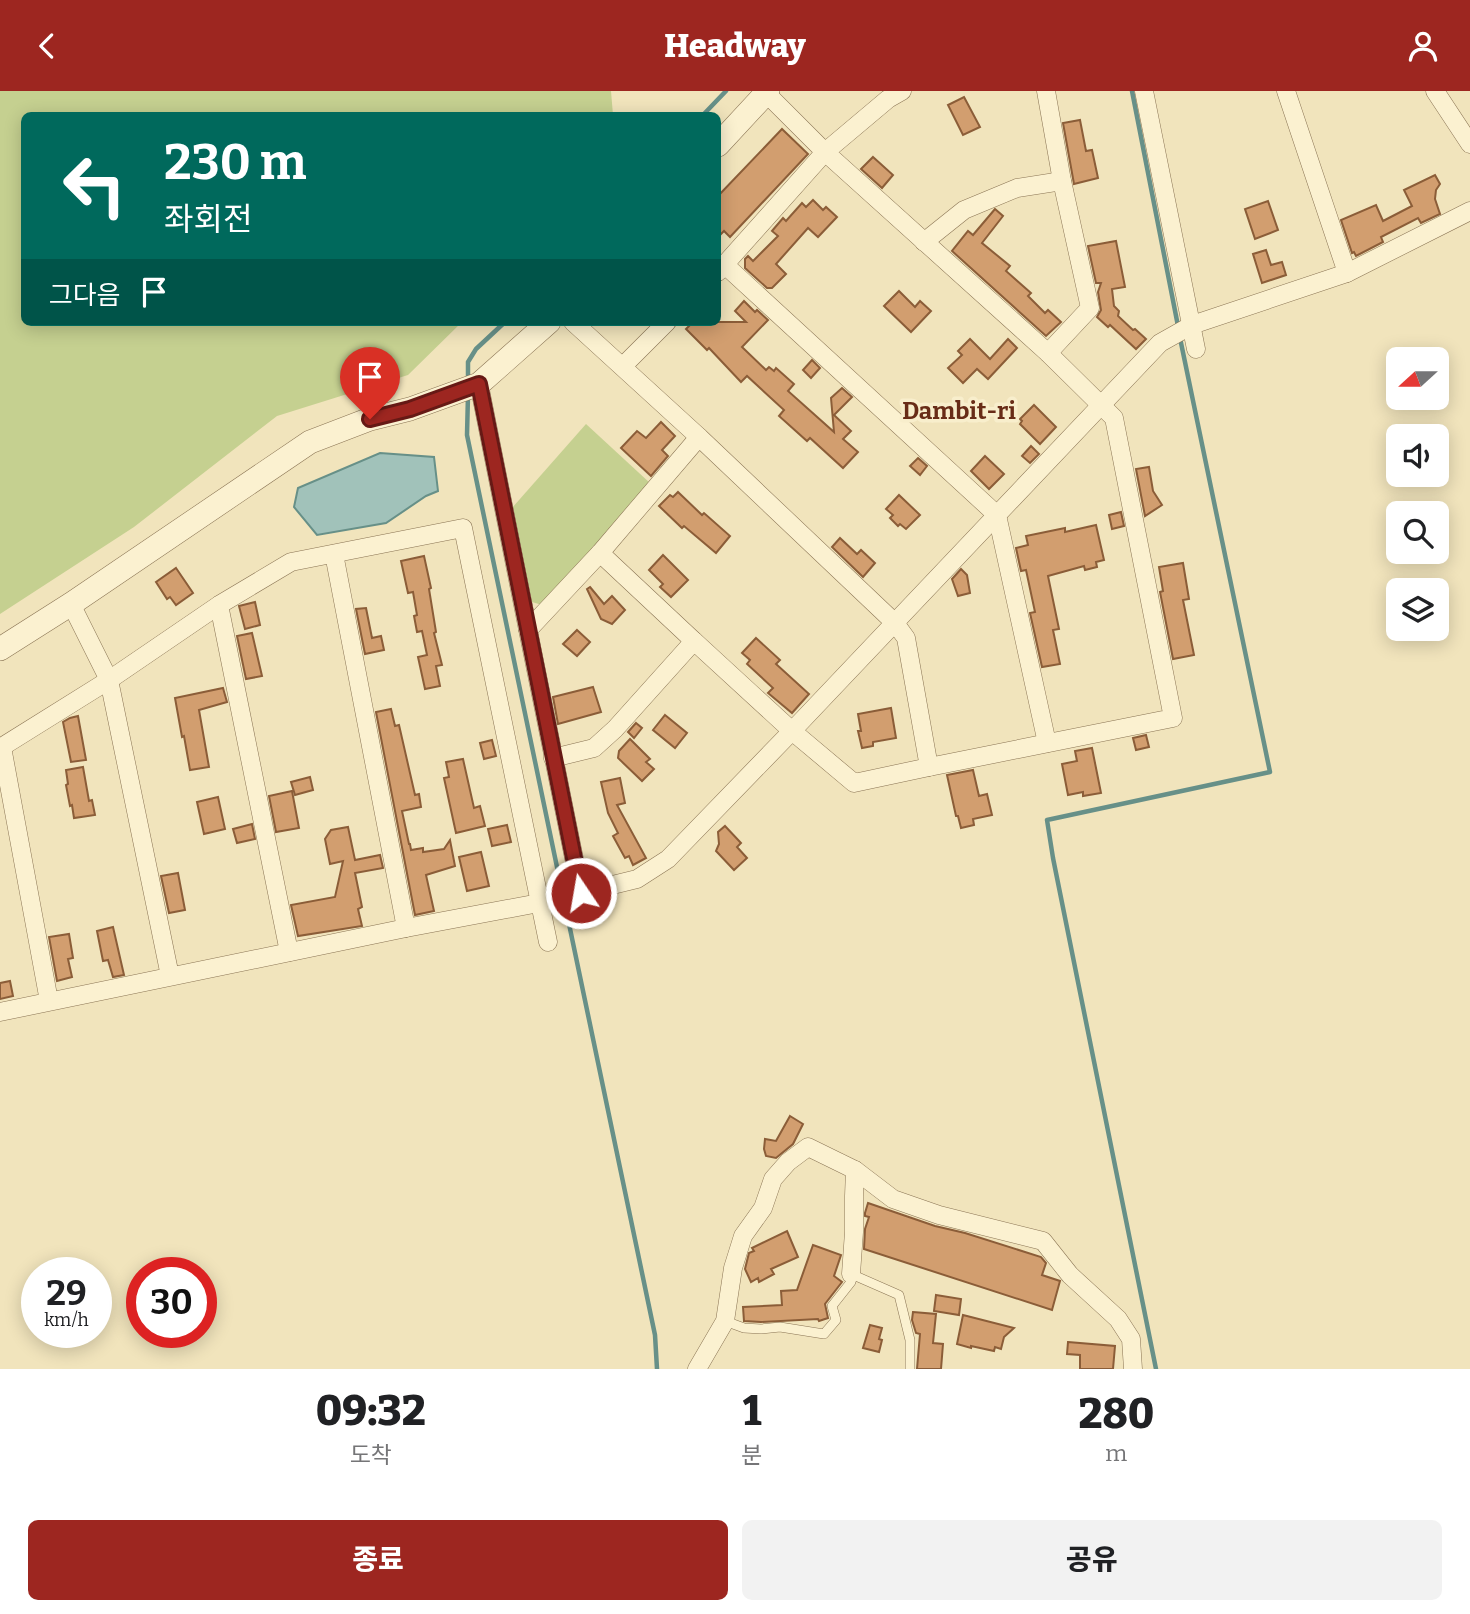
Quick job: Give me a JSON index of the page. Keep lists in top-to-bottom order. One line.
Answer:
{"districts":["Dambit-ri"],"north":"left","page":{"header":"Headway","turn":["230 m","좌회전"],"then":"그다음","speed":"29 km/h","limit":"30","eta":["09:32","도착","1","분","280","m"],"buttons":["종료","공유"]}}
